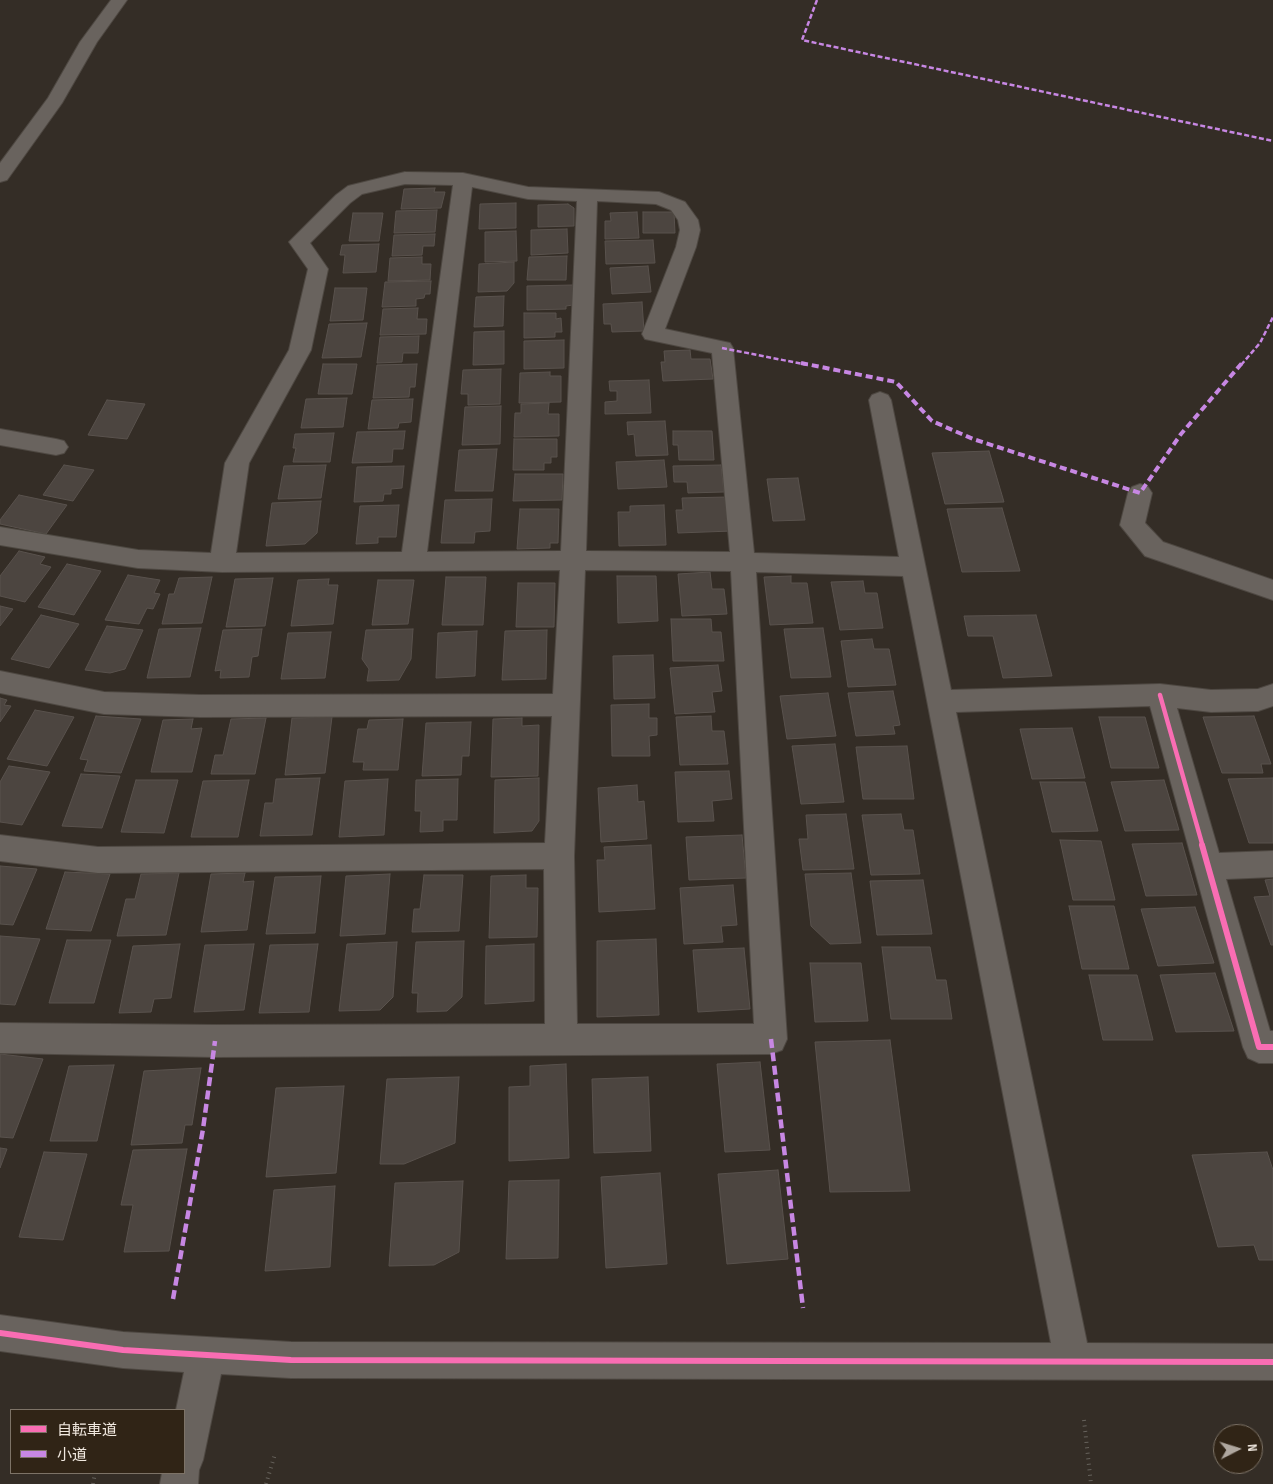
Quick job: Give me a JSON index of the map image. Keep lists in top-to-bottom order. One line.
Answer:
{"legend":["自転車道","小道"],"north":"right"}
